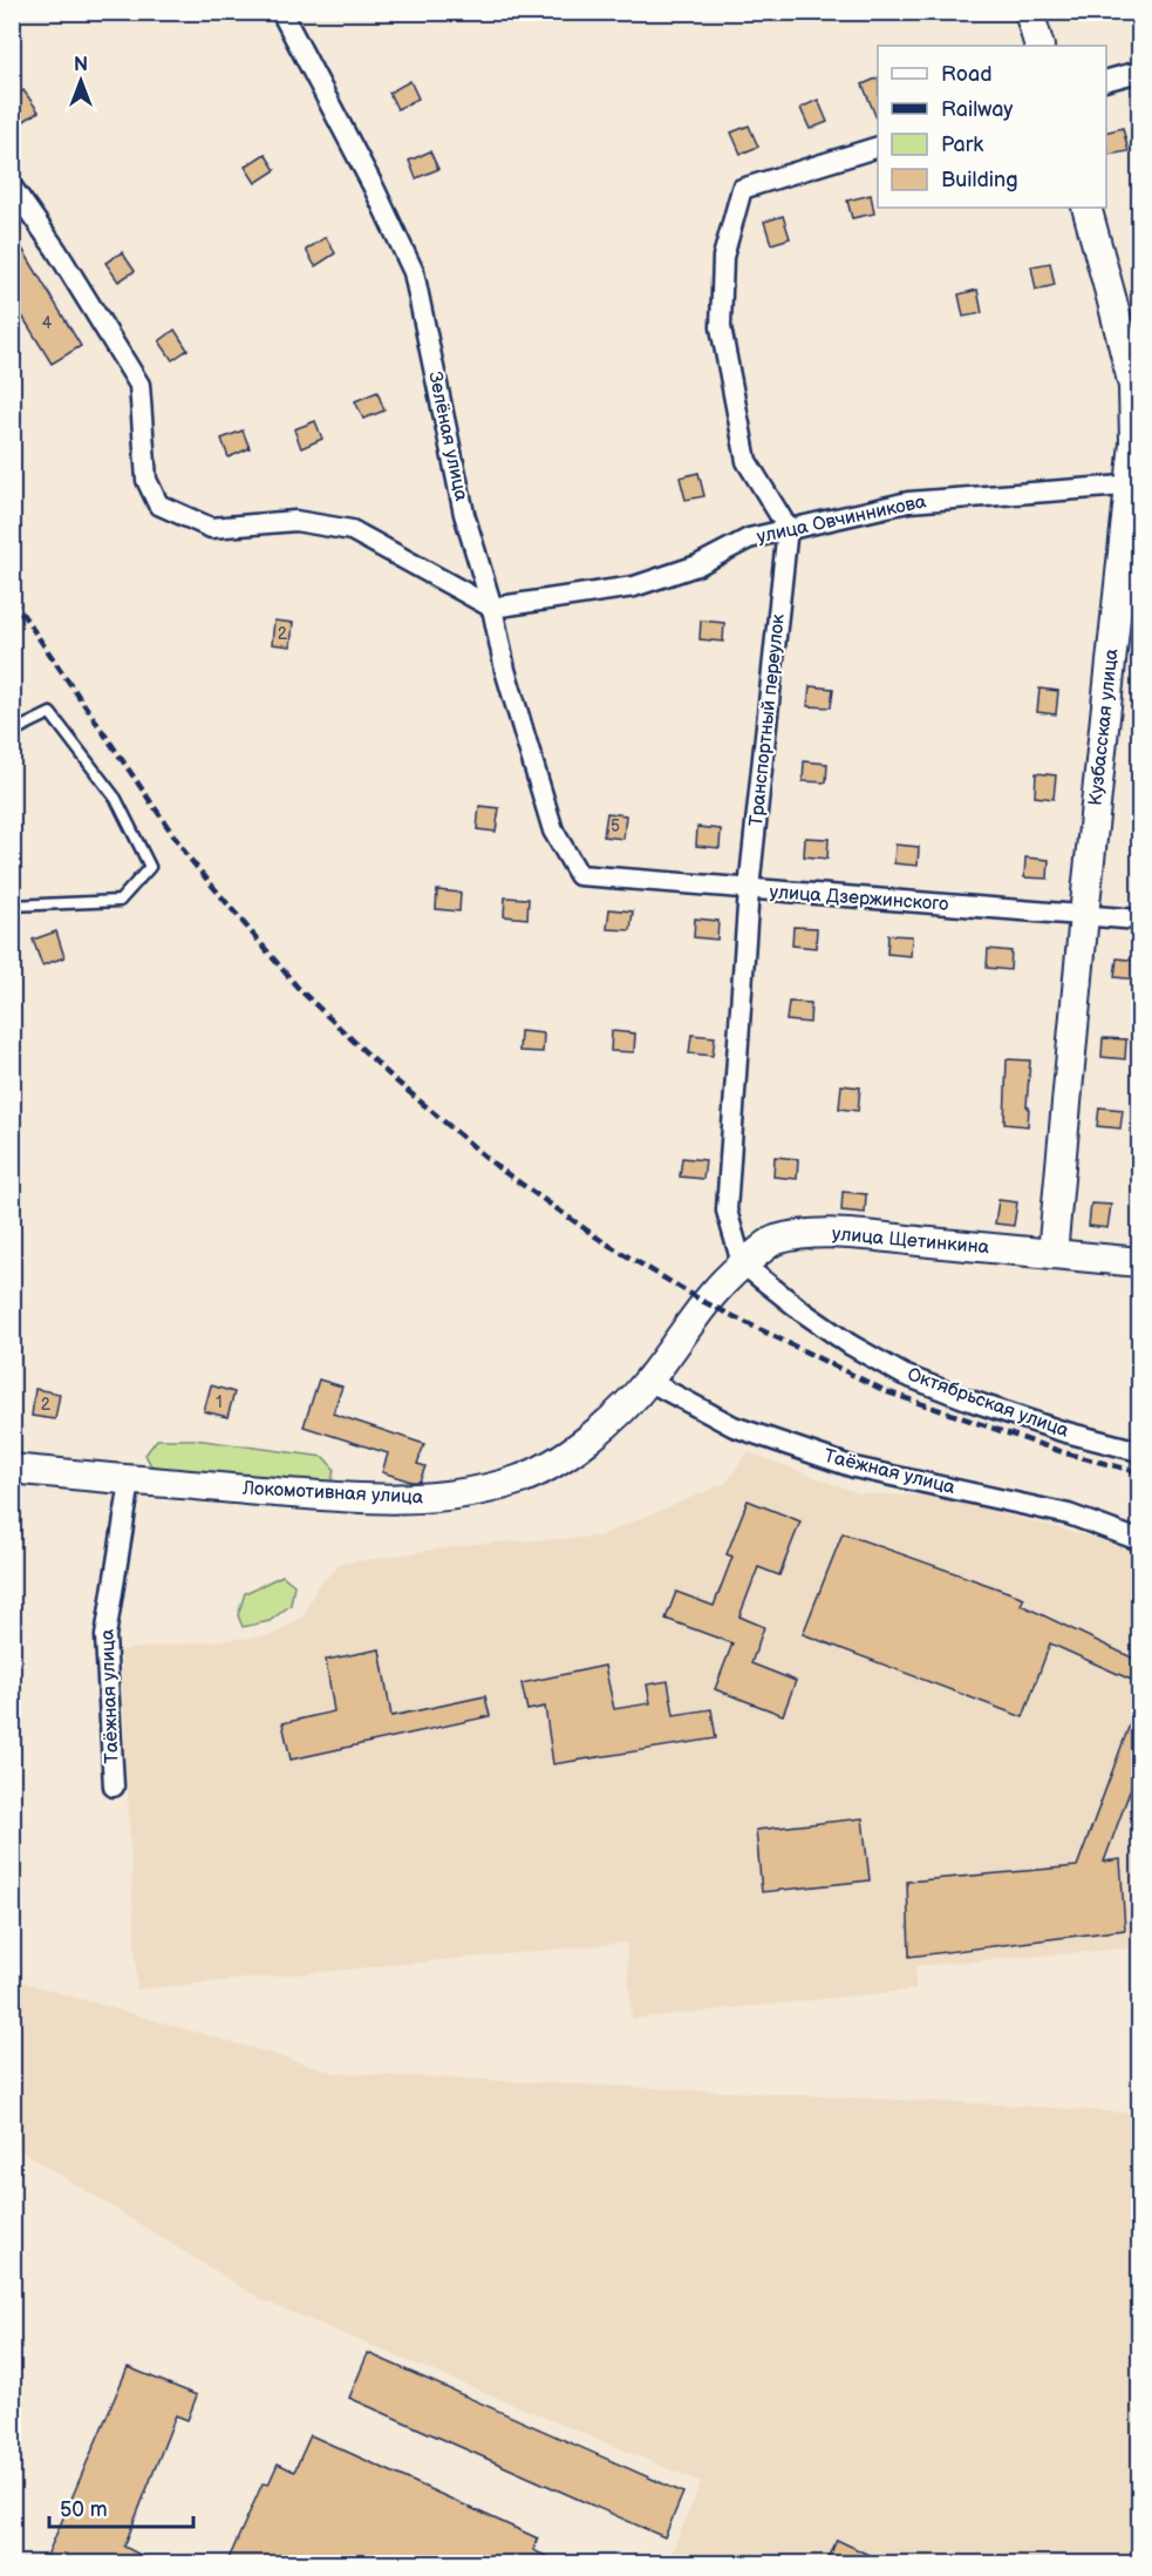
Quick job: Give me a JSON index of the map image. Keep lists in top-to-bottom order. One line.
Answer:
{"streets":{"street":["Зелёная улица","улица Овчинникова","Транспортный переулок","Кузбасская улица","улица Дзержинского","улица Щетинкина","Октябрьская улица","Таёжная улица","Локомотивная улица"]},"crossings":[["Зелёная улица","улица Овчинникова"],["Зелёная улица","улица Дзержинского"],["улица Овчинникова","Транспортный переулок"],["улица Овчинникова","Кузбасская улица"],["Транспортный переулок","улица Дзержинского"],["Транспортный переулок","улица Щетинкина"],["Транспортный переулок","Октябрьская улица"],["Кузбасская улица","улица Дзержинского"],["Кузбасская улица","улица Щетинкина"],["улица Щетинкина","Октябрьская улица"],["улица Щетинкина","Локомотивная улица"],["Таёжная улица","Локомотивная улица"]],"house_numbers":["4","2","5","1","2"],"legend":["Road","Railway","Park","Building"],"scale_bar":"50 m","north":"top"}
